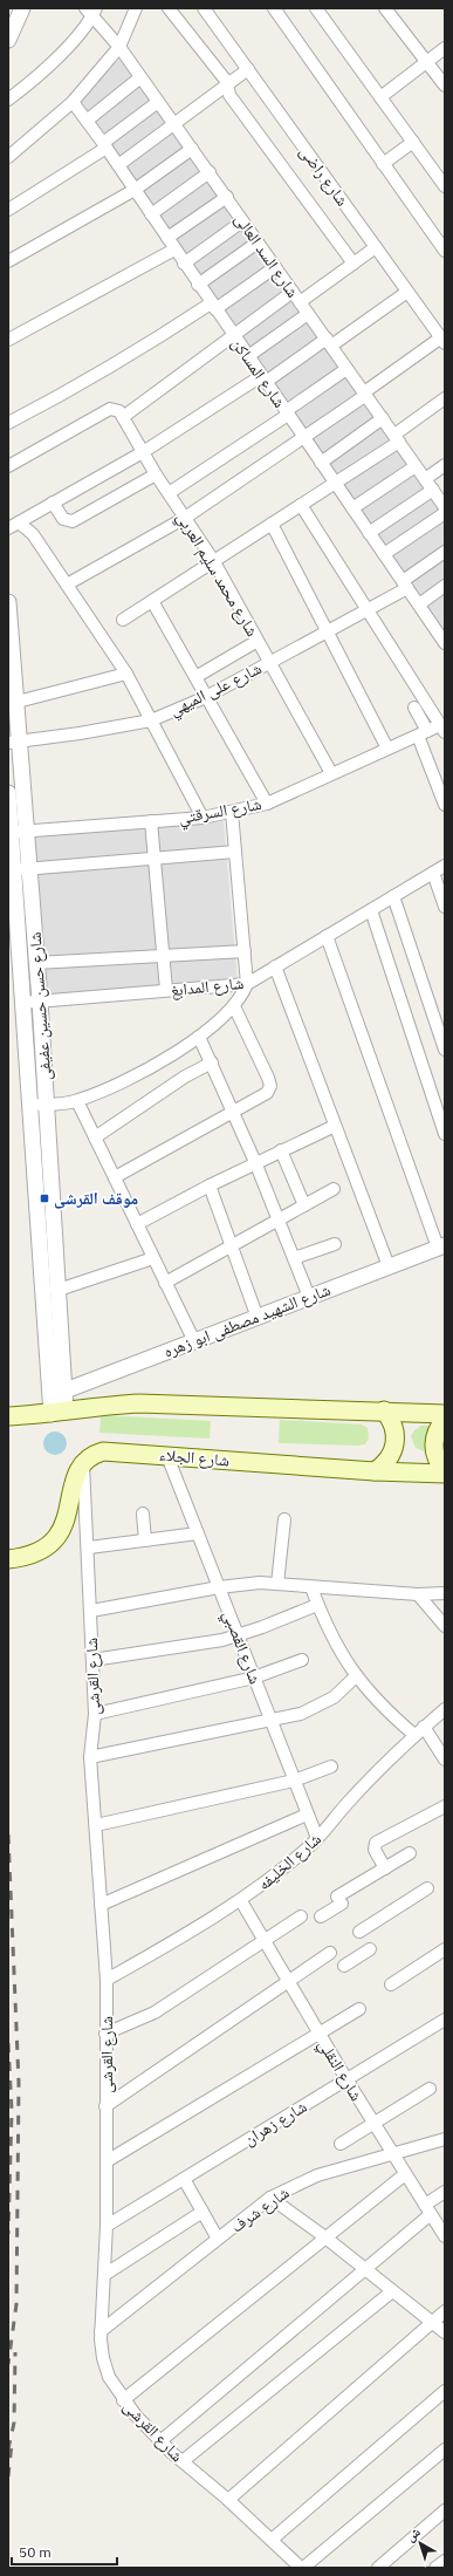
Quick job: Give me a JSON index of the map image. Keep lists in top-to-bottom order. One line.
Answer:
{"streets":{"main road":["شارع الجلاء"],"street":["شارع راضى","شارع السد العالى","شارع المساكن","شارع محمد سليم العربي","شارع على الميهي","شارع السرقتي","شارع المدابغ","شارع حسن حسين عفيفى","شارع الشهيد مصطفى ابو زهره","شارع القصبي","شارع القرشى","شارع الخليفه","شارع النقلي","شارع زهران","شارع شرف"]},"crossings":[["شارع المساكن","شارع على الميهي"],["شارع محمد سليم العربي","شارع على الميهي"],["شارع محمد سليم العربي","شارع السرقتي"],["شارع على الميهي","شارع حسن حسين عفيفى"],["شارع السرقتي","شارع حسن حسين عفيفى"],["شارع المدابغ","شارع حسن حسين عفيفى"],["شارع حسن حسين عفيفى","شارع الشهيد مصطفى ابو زهره"],["شارع الجلاء","شارع القصبي"],["شارع الجلاء","شارع القرشى"],["شارع القصبي","شارع الخليفه"],["شارع القرشى","شارع الخليفه"],["شارع القرشى","شارع زهران"],["شارع القرشى","شارع شرف"],["شارع الخليفه","شارع النقلي"],["شارع النقلي","شارع زهران"],["شارع النقلي","شارع شرف"]],"places":{"transit":["موقف القرشى"]},"scale_bar":"50 m","north":"top left"}
